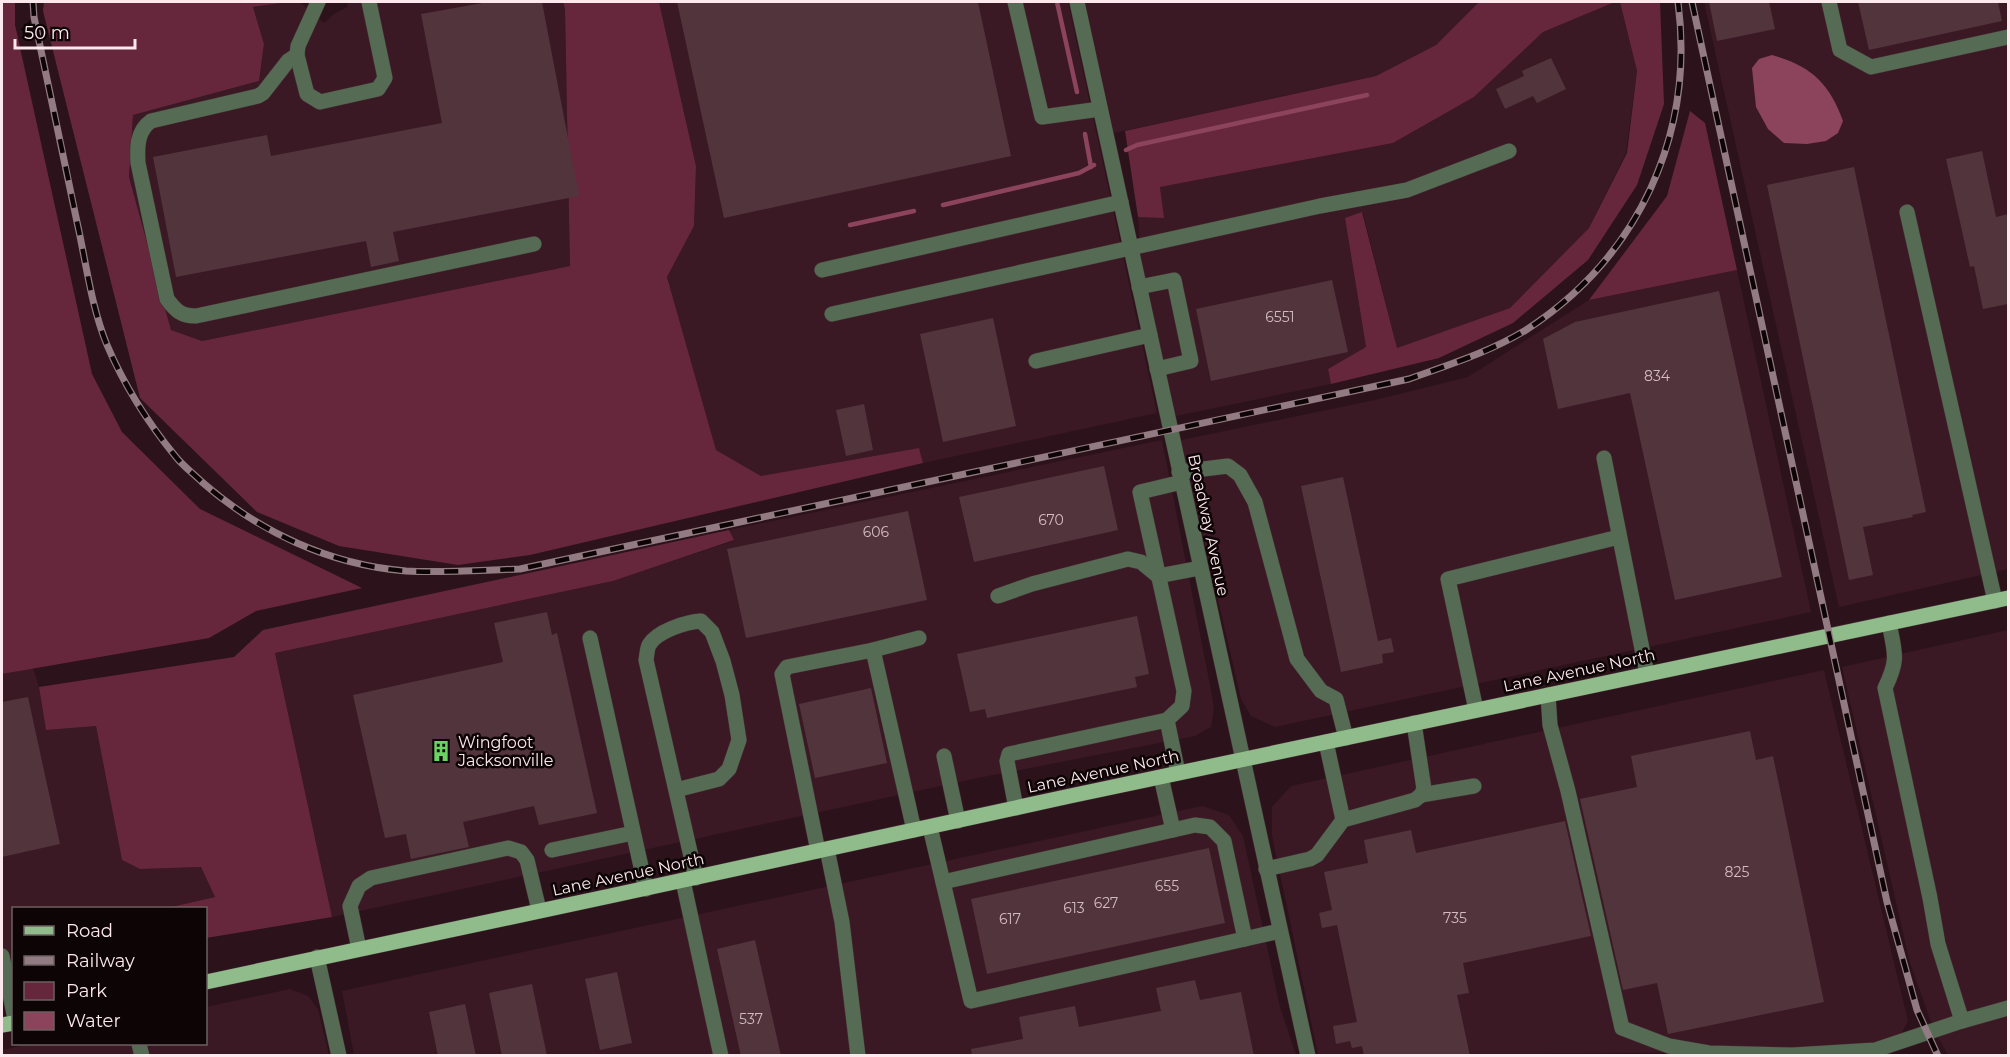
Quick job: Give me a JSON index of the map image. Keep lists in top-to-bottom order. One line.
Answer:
{"streets":{"main road":["Lane Avenue North"],"street":["Broadway Avenue"]},"crossings":[["Broadway Avenue","Lane Avenue North"]],"places":{"building":["Wingfoot Jacksonville"]},"house_numbers":["6551","834","670","606","825","655","627","613","735","617","537"],"legend":["Road","Railway","Park","Water"],"scale_bar":"50 m"}
